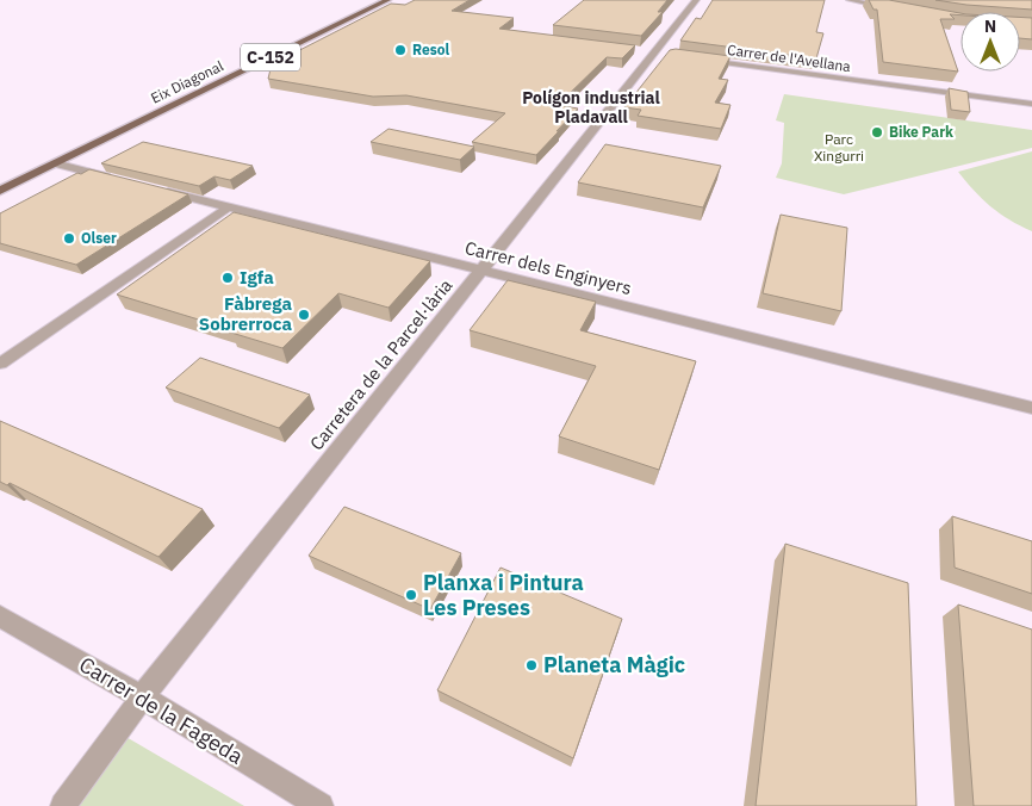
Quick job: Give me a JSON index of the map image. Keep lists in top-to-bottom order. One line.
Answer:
{"streets":{"main road":["C-152","Eix Diagonal"],"street":["Carrer de l'Avellana","Carrer dels Enginyers","Carretera de la Parcel·lària","Carrer de la Fageda"]},"crossings":[["Carrer dels Enginyers","Carretera de la Parcel·lària"],["Carretera de la Parcel·lària","Carrer de la Fageda"]],"districts":["Polígon industrial Pladavall"],"parks":["Parc Xingurri"],"places":["Resol","Bike Park","Olser","Igfa","Fàbrega Sobrerroca","Planxa i Pintura Les Preses","Planeta Màgic"],"north":"top"}
